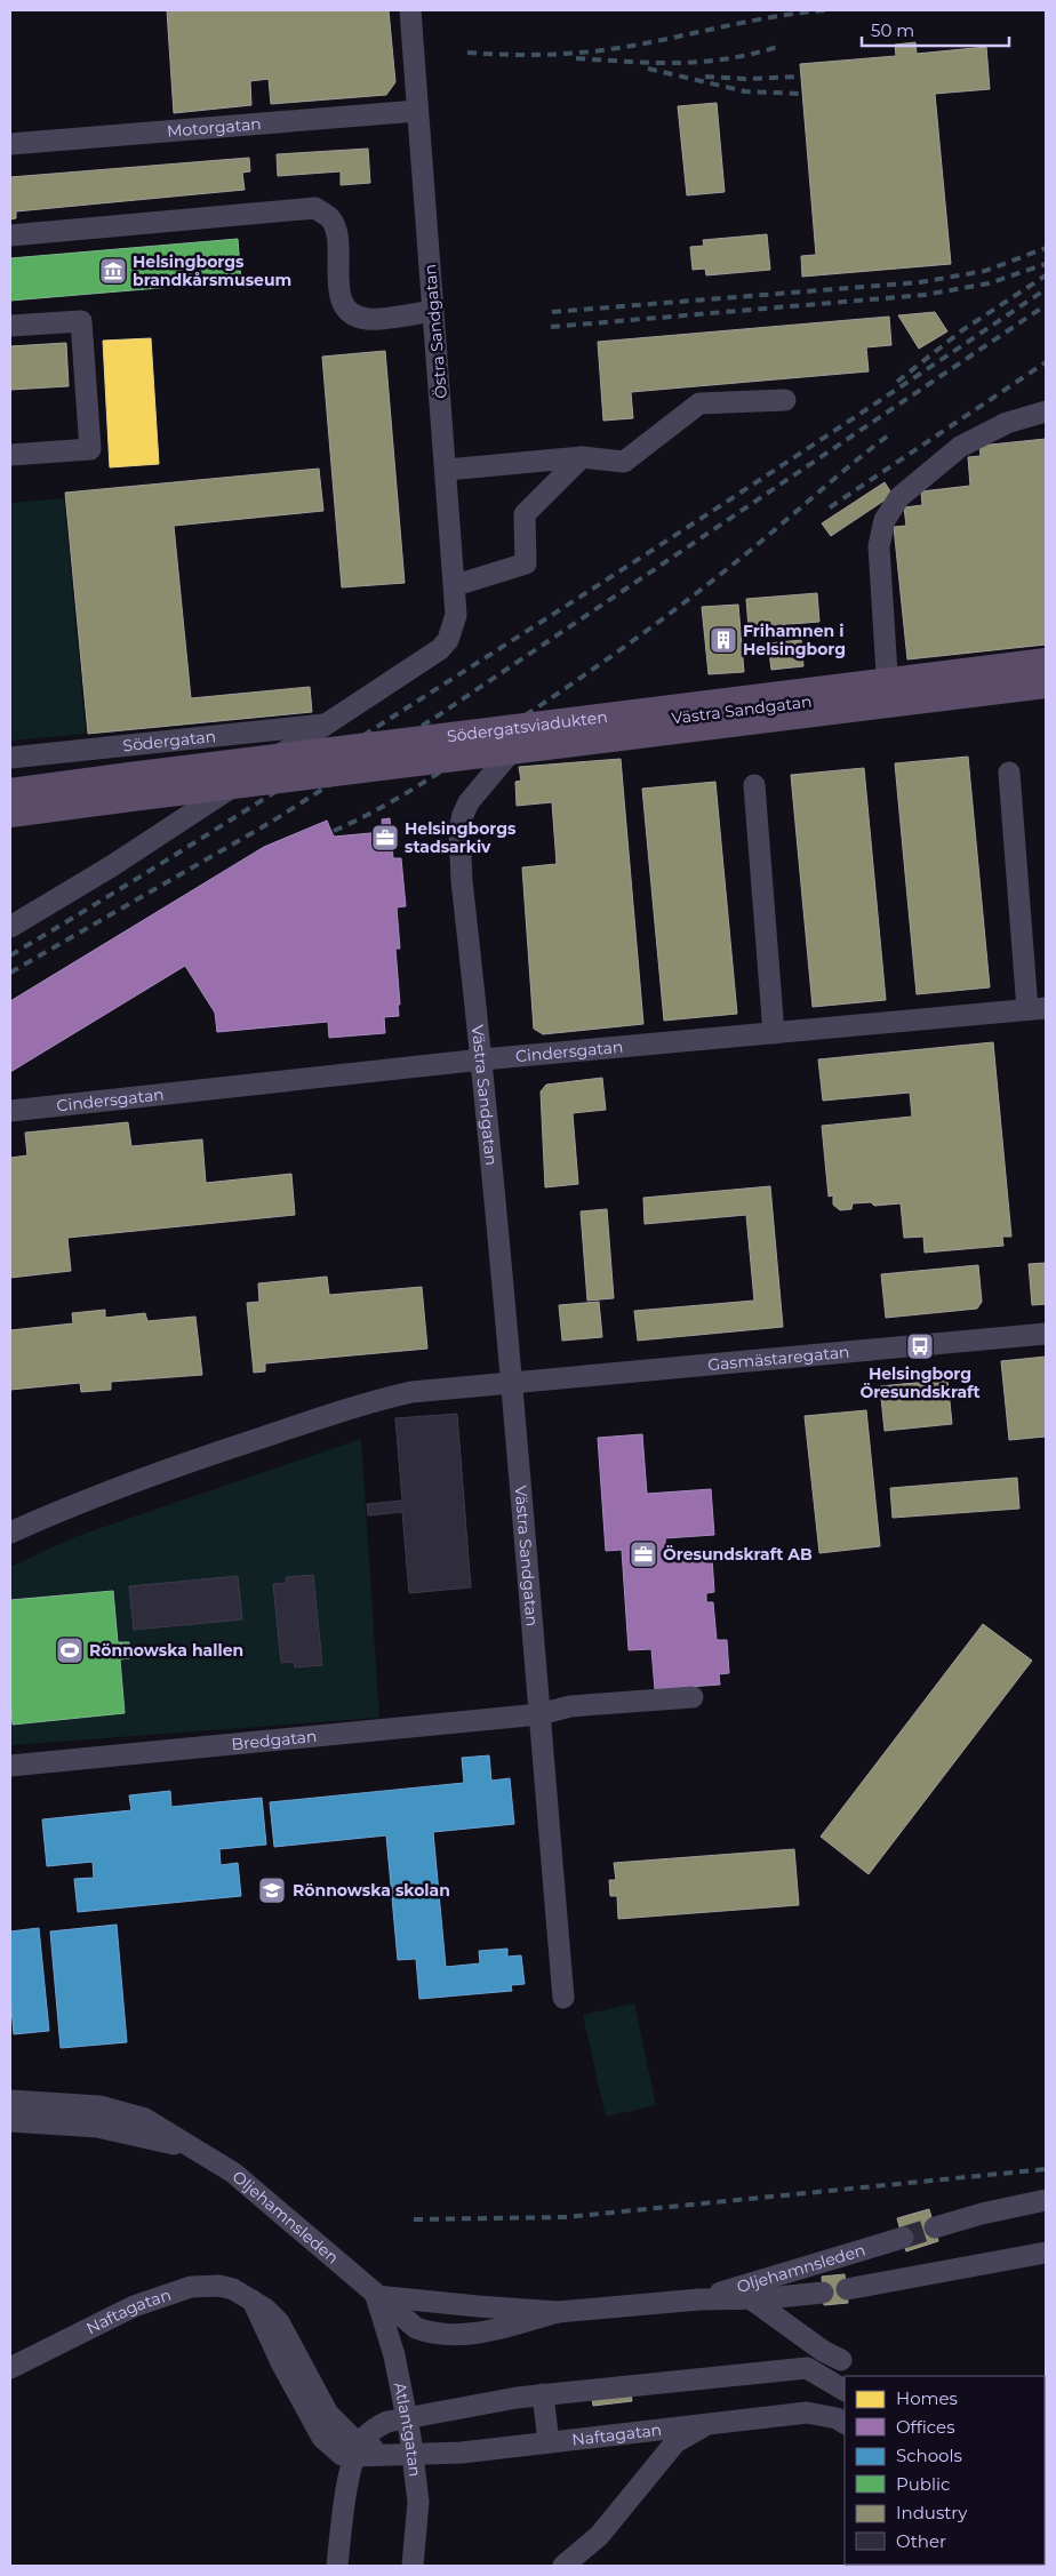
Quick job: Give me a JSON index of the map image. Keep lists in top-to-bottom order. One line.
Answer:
{"streets":{"main road":["Södergatsviadukten"],"street":["Motorgatan","Östra Sandgatan","Västra Sandgatan","Södergatan","Cindersgatan","Gasmästaregatan","Bredgatan","Oljehamnsleden","Naftagatan","Atlantgatan"]},"crossings":[["Motorgatan","Östra Sandgatan"],["Östra Sandgatan","Södergatan"],["Västra Sandgatan","Cindersgatan"],["Västra Sandgatan","Gasmästaregatan"],["Västra Sandgatan","Bredgatan"],["Oljehamnsleden","Atlantgatan"]],"places":{"museum":["Helsingborgs brandkårsmuseum"],"building":["Frihamnen i Helsingborg"],"office":["Helsingborgs stadsarkiv","Öresundskraft AB"],"bus stop":["Helsingborg Öresundskraft"],"sports":["Rönnowska hallen"],"school or university":["Rönnowska skolan"]},"legend":["Homes","Offices","Schools","Public","Industry","Other"],"scale_bar":"50 m"}
